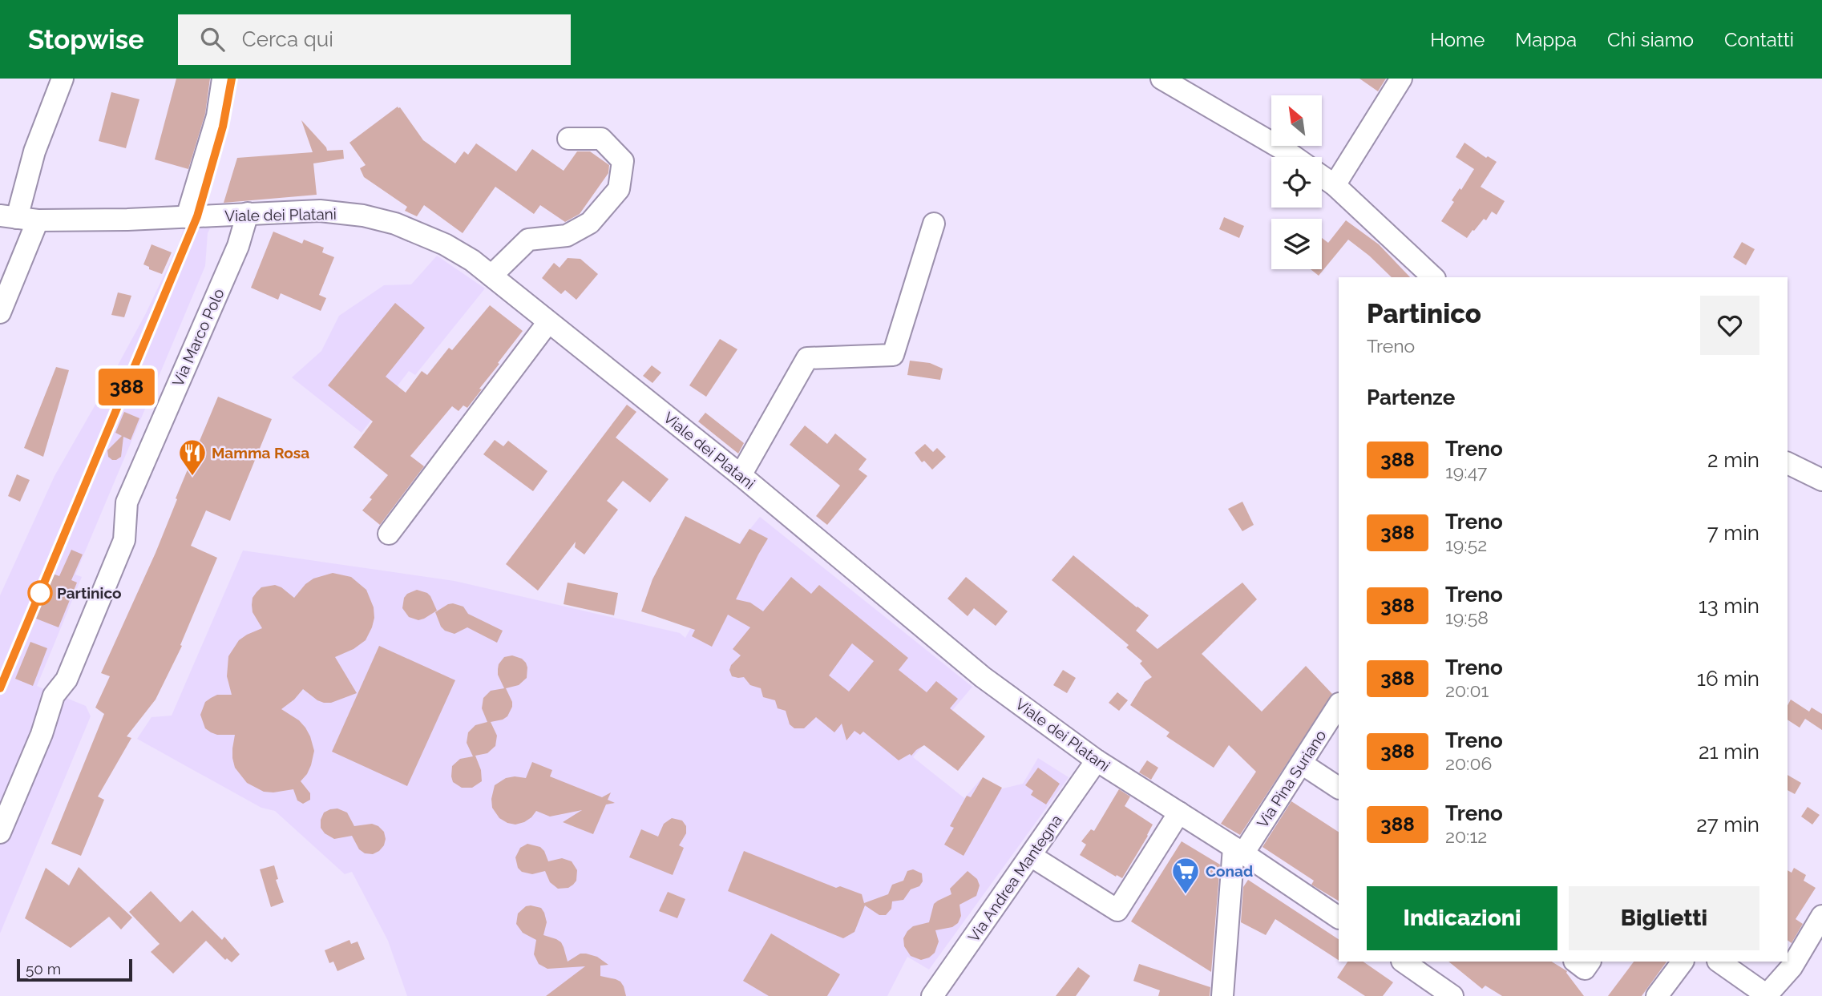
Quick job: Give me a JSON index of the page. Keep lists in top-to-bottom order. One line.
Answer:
{"streets":{"street":["Viale dei Platani","Via Marco Polo","Via Pina Suriano","Via Andrea Mantegna"]},"crossings":[["Viale dei Platani","Via Marco Polo"],["Viale dei Platani","Via Pina Suriano"],["Viale dei Platani","Via Andrea Mantegna"]],"places":{"restaurant":["Mamma Rosa"],"other":["Partinico"],"supermarket":["Conad"]},"scale_bar":"50 m","north":"top left","page":{"header":"Stopwise","search":"Cerca qui","nav":["Home","Mappa","Chi siamo","Contatti"],"on_map":"388","heading":[["Partinico","Treno"],"Partenze"],"list":[{"mark":"388","name":"Treno","note":"19:47","value":"2 min"},{"mark":"388","name":"Treno","note":"19:52","value":"7 min"},{"mark":"388","name":"Treno","note":"19:58","value":"13 min"},{"mark":"388","name":"Treno","note":"20:01","value":"16 min"},{"mark":"388","name":"Treno","note":"20:06","value":"21 min"},{"mark":"388","name":"Treno","note":"20:12","value":"27 min"}],"buttons":["Indicazioni","Biglietti"],"scale":"50 m"}}
